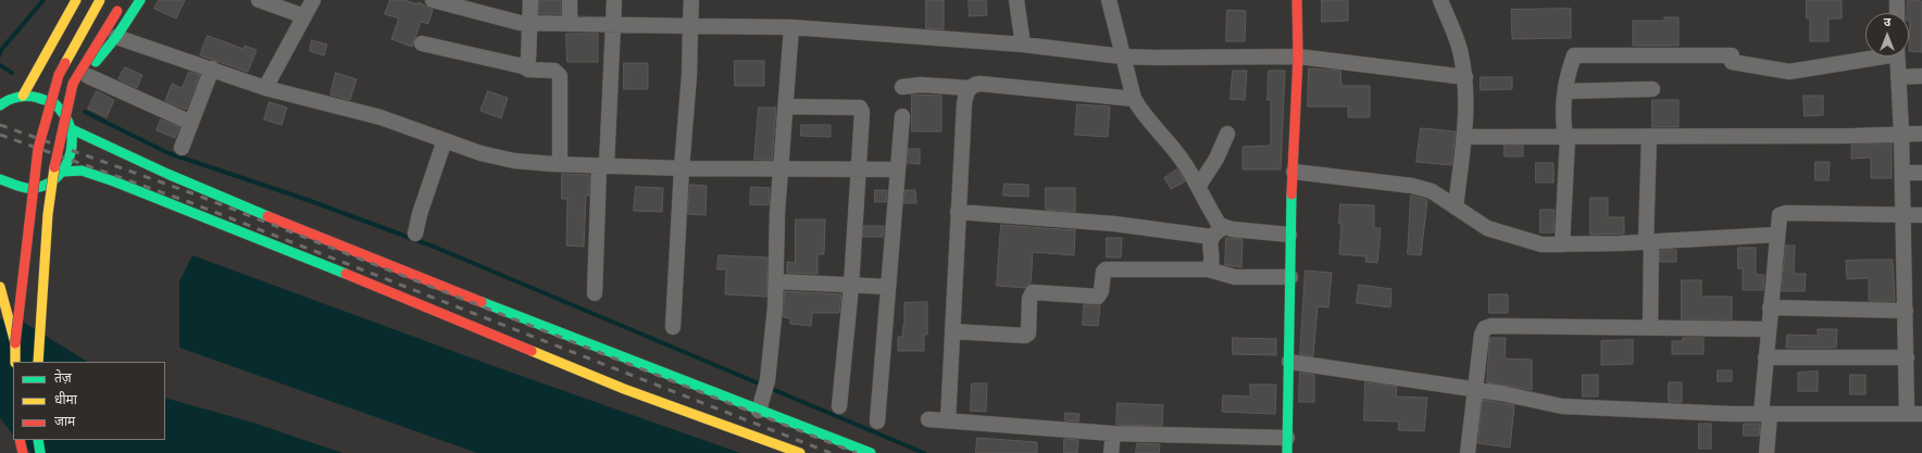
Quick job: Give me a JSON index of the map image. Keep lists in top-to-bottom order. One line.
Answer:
{"legend":["तेज़","धीमा","जाम"],"north":"top"}
